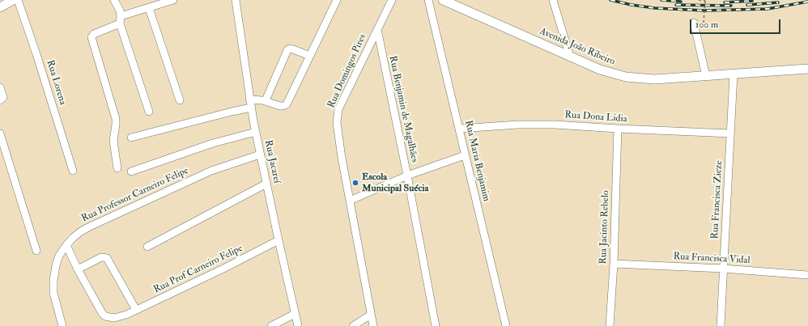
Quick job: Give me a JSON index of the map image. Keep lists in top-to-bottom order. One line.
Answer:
{"streets":{"main road":["Avenida João Ribeiro"],"street":["Rua Domingos Pires","Rua Lorena","Rua Benjamin de Magalhães","Rua Dona Lidia","Rua Maria Benjamim","Rua Jacareí","Rua Professor Carneiro Felipe","Rua Francisca Zieze","Rua Jacinto Rebelo","Rua Francisca Vidal","Rua Prof Carneiro Felipe"]},"crossings":[["Avenida João Ribeiro","Rua Francisca Zieze"],["Rua Domingos Pires","Rua Benjamin de Magalhães"],["Rua Dona Lidia","Rua Maria Benjamim"],["Rua Dona Lidia","Rua Francisca Zieze"],["Rua Dona Lidia","Rua Jacinto Rebelo"],["Rua Jacareí","Rua Professor Carneiro Felipe"],["Rua Jacareí","Rua Prof Carneiro Felipe"],["Rua Francisca Zieze","Rua Francisca Vidal"],["Rua Jacinto Rebelo","Rua Francisca Vidal"]],"places":["Escola Municipal Suécia"],"scale_bar":"100 m"}
